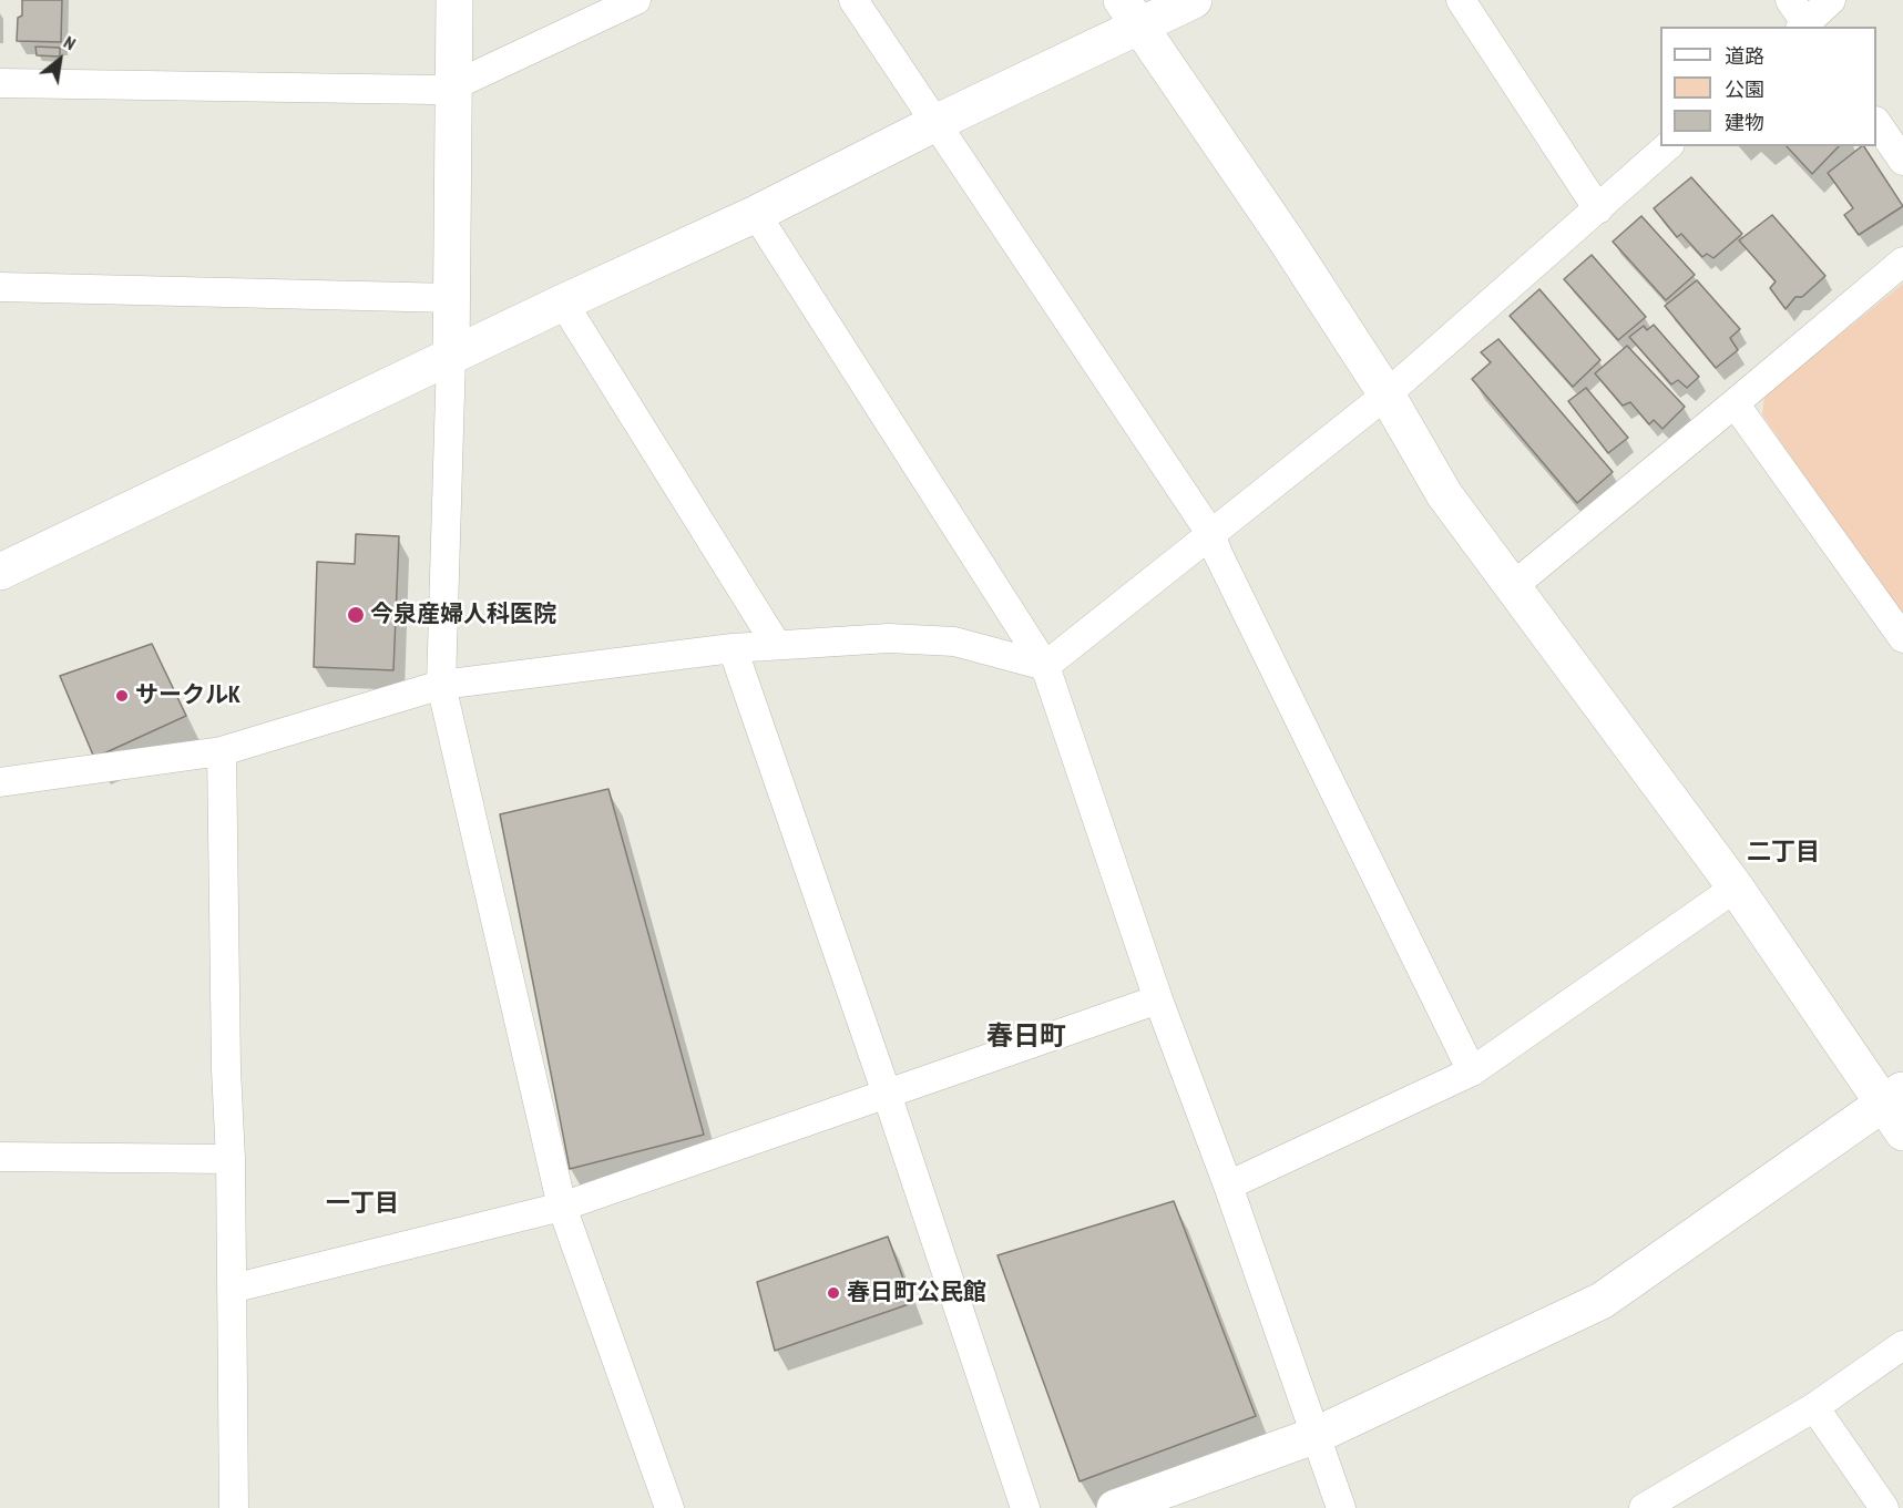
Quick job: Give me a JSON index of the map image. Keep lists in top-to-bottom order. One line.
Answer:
{"districts":["二丁目","春日町","一丁目"],"places":["今泉産婦人科医院","サークルK","春日町公民館"],"legend":["道路","公園","建物"],"north":"top right"}
